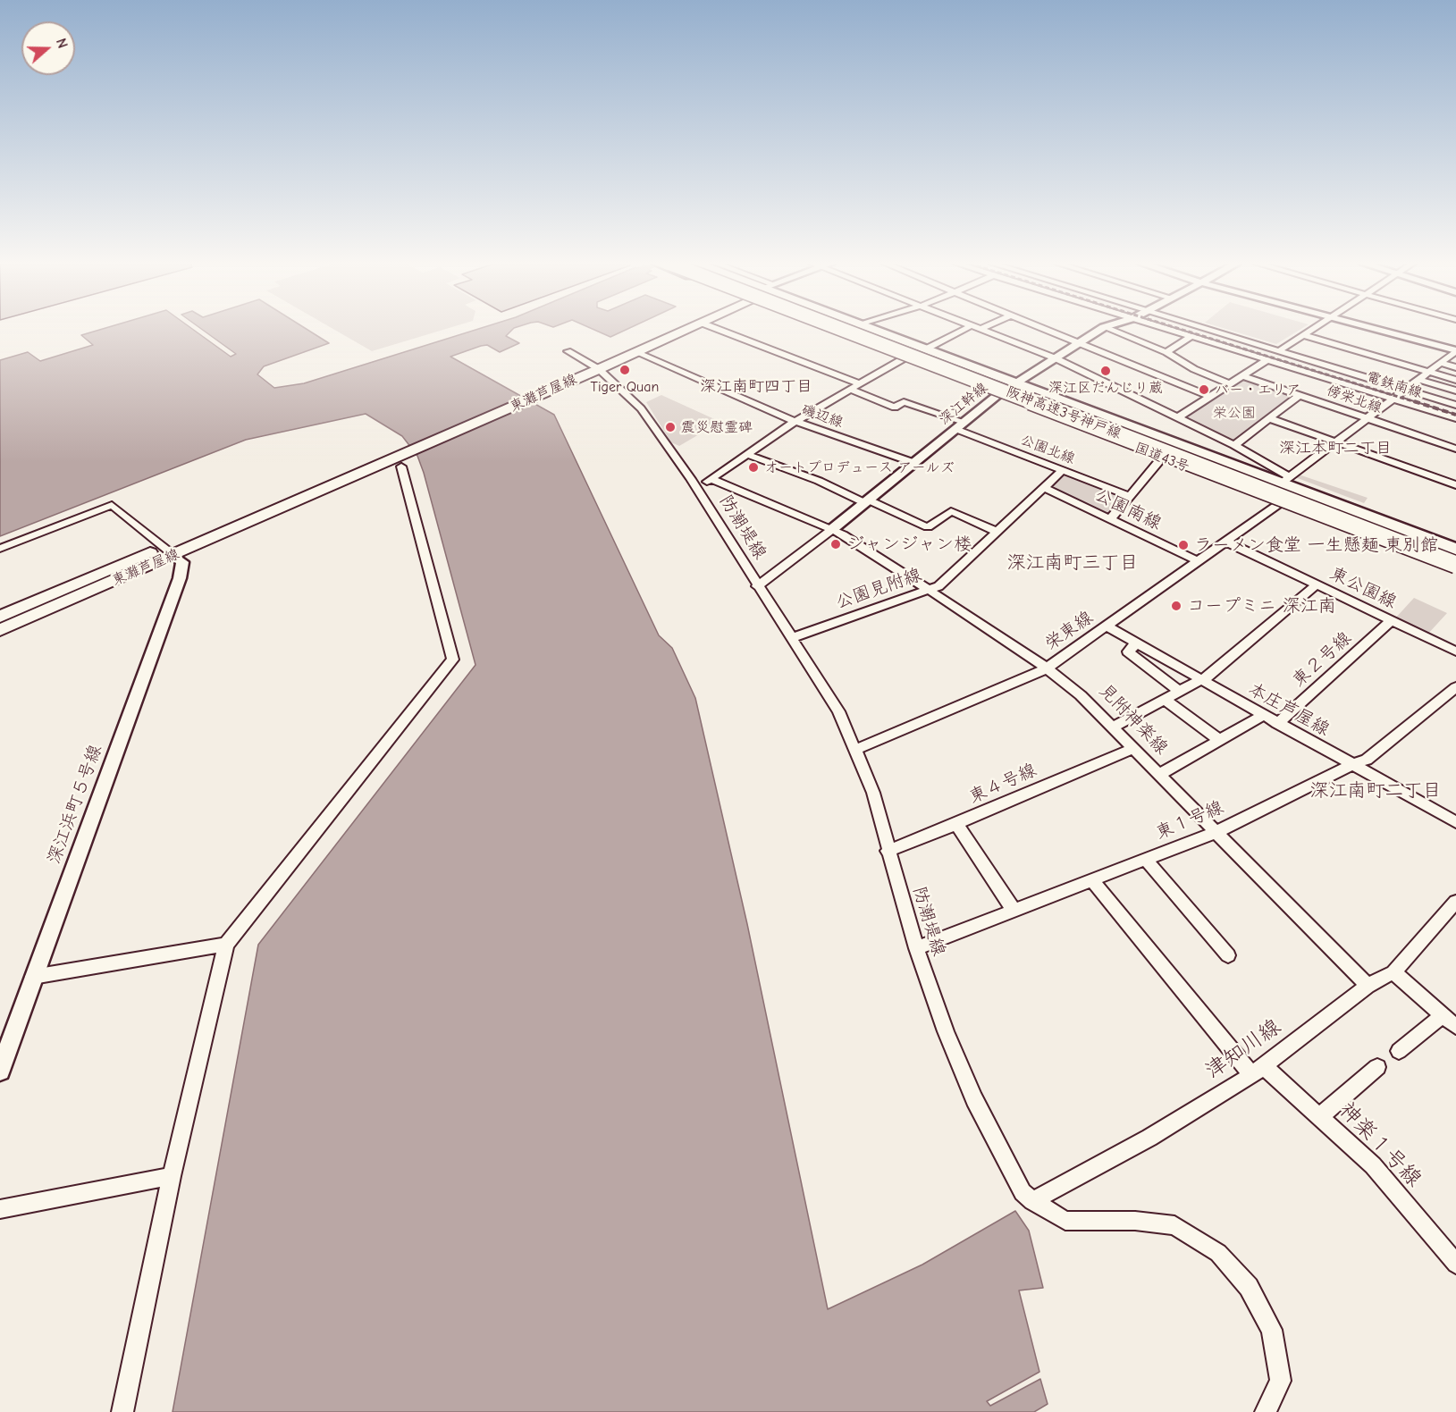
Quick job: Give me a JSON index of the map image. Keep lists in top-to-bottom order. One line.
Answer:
{"streets":{"highway":["阪神高速3号神戸線","国道43号"],"main road":["東灘芦屋線"],"street":["電鉄南線","傍栄北線","深江幹線","磯辺線","公園北線","公園南線","防潮堤線","東公園線","公園見附線","栄東線","東２号線","本庄芦屋線","見附神楽線","東４号線","深江浜町５号線","東１号線","津知川線","神楽１号線"]},"crossings":[["東灘芦屋線","磯辺線"],["東灘芦屋線","防潮堤線"],["東灘芦屋線","深江浜町５号線"],["深江幹線","磯辺線"],["深江幹線","公園北線"],["深江幹線","国道43号"],["深江幹線","防潮堤線"],["深江幹線","見附神楽線"],["公園北線","公園見附線"],["国道43号","栄東線"],["公園南線","公園見附線"],["公園南線","栄東線"],["防潮堤線","公園見附線"],["防潮堤線","栄東線"],["防潮堤線","東４号線"],["防潮堤線","東１号線"],["防潮堤線","津知川線"],["東公園線","栄東線"],["東公園線","東２号線"],["公園見附線","見附神楽線"],["栄東線","本庄芦屋線"],["栄東線","見附神楽線"],["東２号線","本庄芦屋線"],["本庄芦屋線","東１号線"],["見附神楽線","東４号線"],["見附神楽線","東１号線"],["見附神楽線","津知川線"],["東１号線","神楽１号線"],["津知川線","神楽１号線"]],"districts":["深江南町四丁目","深江本町二丁目","深江南町三丁目","深江南町二丁目"],"parks":["栄公園"],"places":["Tiger Quan","深江区だんじり蔵","バー・エリア","震災慰霊碑","オートプロデュース アールズ","ジャンジャン楼","ラーメン食堂 一生懸麺 東別館","コープミニ 深江南"],"north":"right"}
